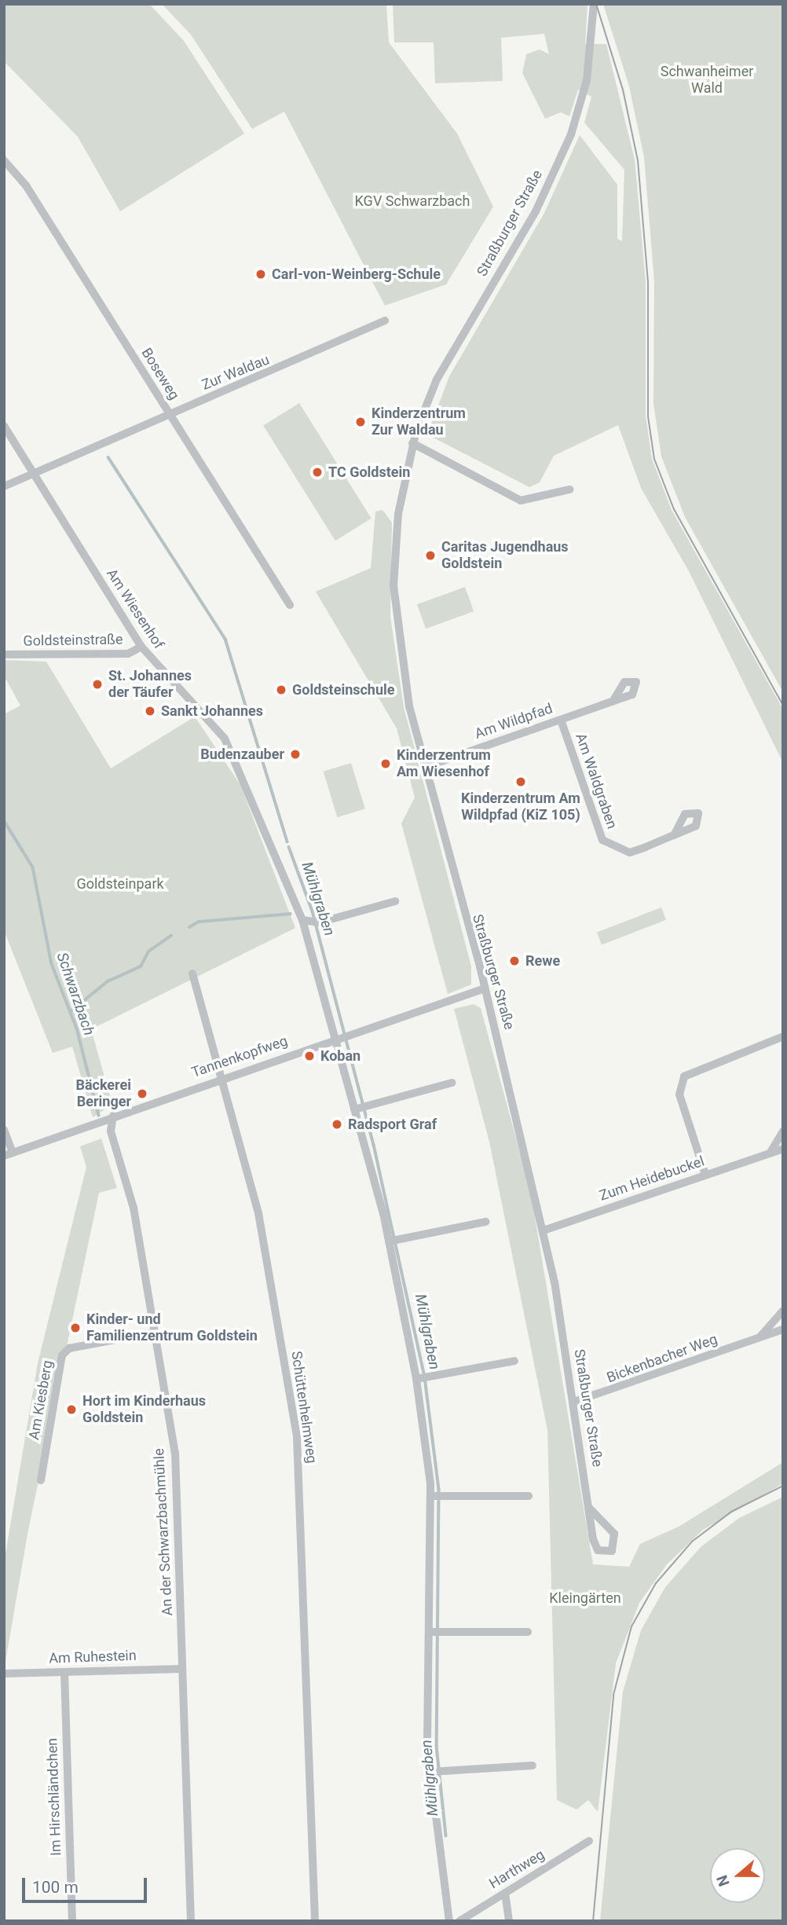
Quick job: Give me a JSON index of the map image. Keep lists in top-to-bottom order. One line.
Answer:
{"streets":{"street":["Straßburger Straße","Zur Waldau","Boseweg","Am Wiesenhof","Goldsteinstraße","Am Wildpfad","Am Waldgraben","Tannenkopfweg","Zum Heidebuckel","Bickenbacher Weg","Am Kiesberg","Schüttenhelmweg","An der Schwarzbachmühle","Am Ruhestein","Im Hirschländchen","Harthweg"]},"crossings":[["Straßburger Straße","Am Wildpfad"],["Straßburger Straße","Tannenkopfweg"],["Straßburger Straße","Zum Heidebuckel"],["Straßburger Straße","Bickenbacher Weg"],["Zur Waldau","Boseweg"],["Zur Waldau","Am Wiesenhof"],["Am Wiesenhof","Goldsteinstraße"],["Am Wiesenhof","Tannenkopfweg"],["Am Wildpfad","Am Waldgraben"],["Tannenkopfweg","Schüttenhelmweg"],["Tannenkopfweg","An der Schwarzbachmühle"],["Am Kiesberg","An der Schwarzbachmühle"],["An der Schwarzbachmühle","Am Ruhestein"],["Am Ruhestein","Im Hirschländchen"]],"water":["Mühlgraben","Schwarzbach"],"parks":["Schwanheimer Wald","KGV Schwarzbach","Goldsteinpark","Kleingärten"],"places":["Carl-von-Weinberg-Schule","Kinderzentrum Zur Waldau","TC Goldstein","Caritas Jugendhaus Goldstein","St. Johannes der Täufer","Goldsteinschule","Sankt Johannes","Budenzauber","Kinderzentrum Am Wiesenhof","Kinderzentrum Am Wildpfad (KiZ 105)","Rewe","Koban","Bäckerei Beringer","Radsport Graf","Kinder- und Familienzentrum Goldstein","Hort im Kinderhaus Goldstein"],"scale_bar":"100 m","north":"left"}
